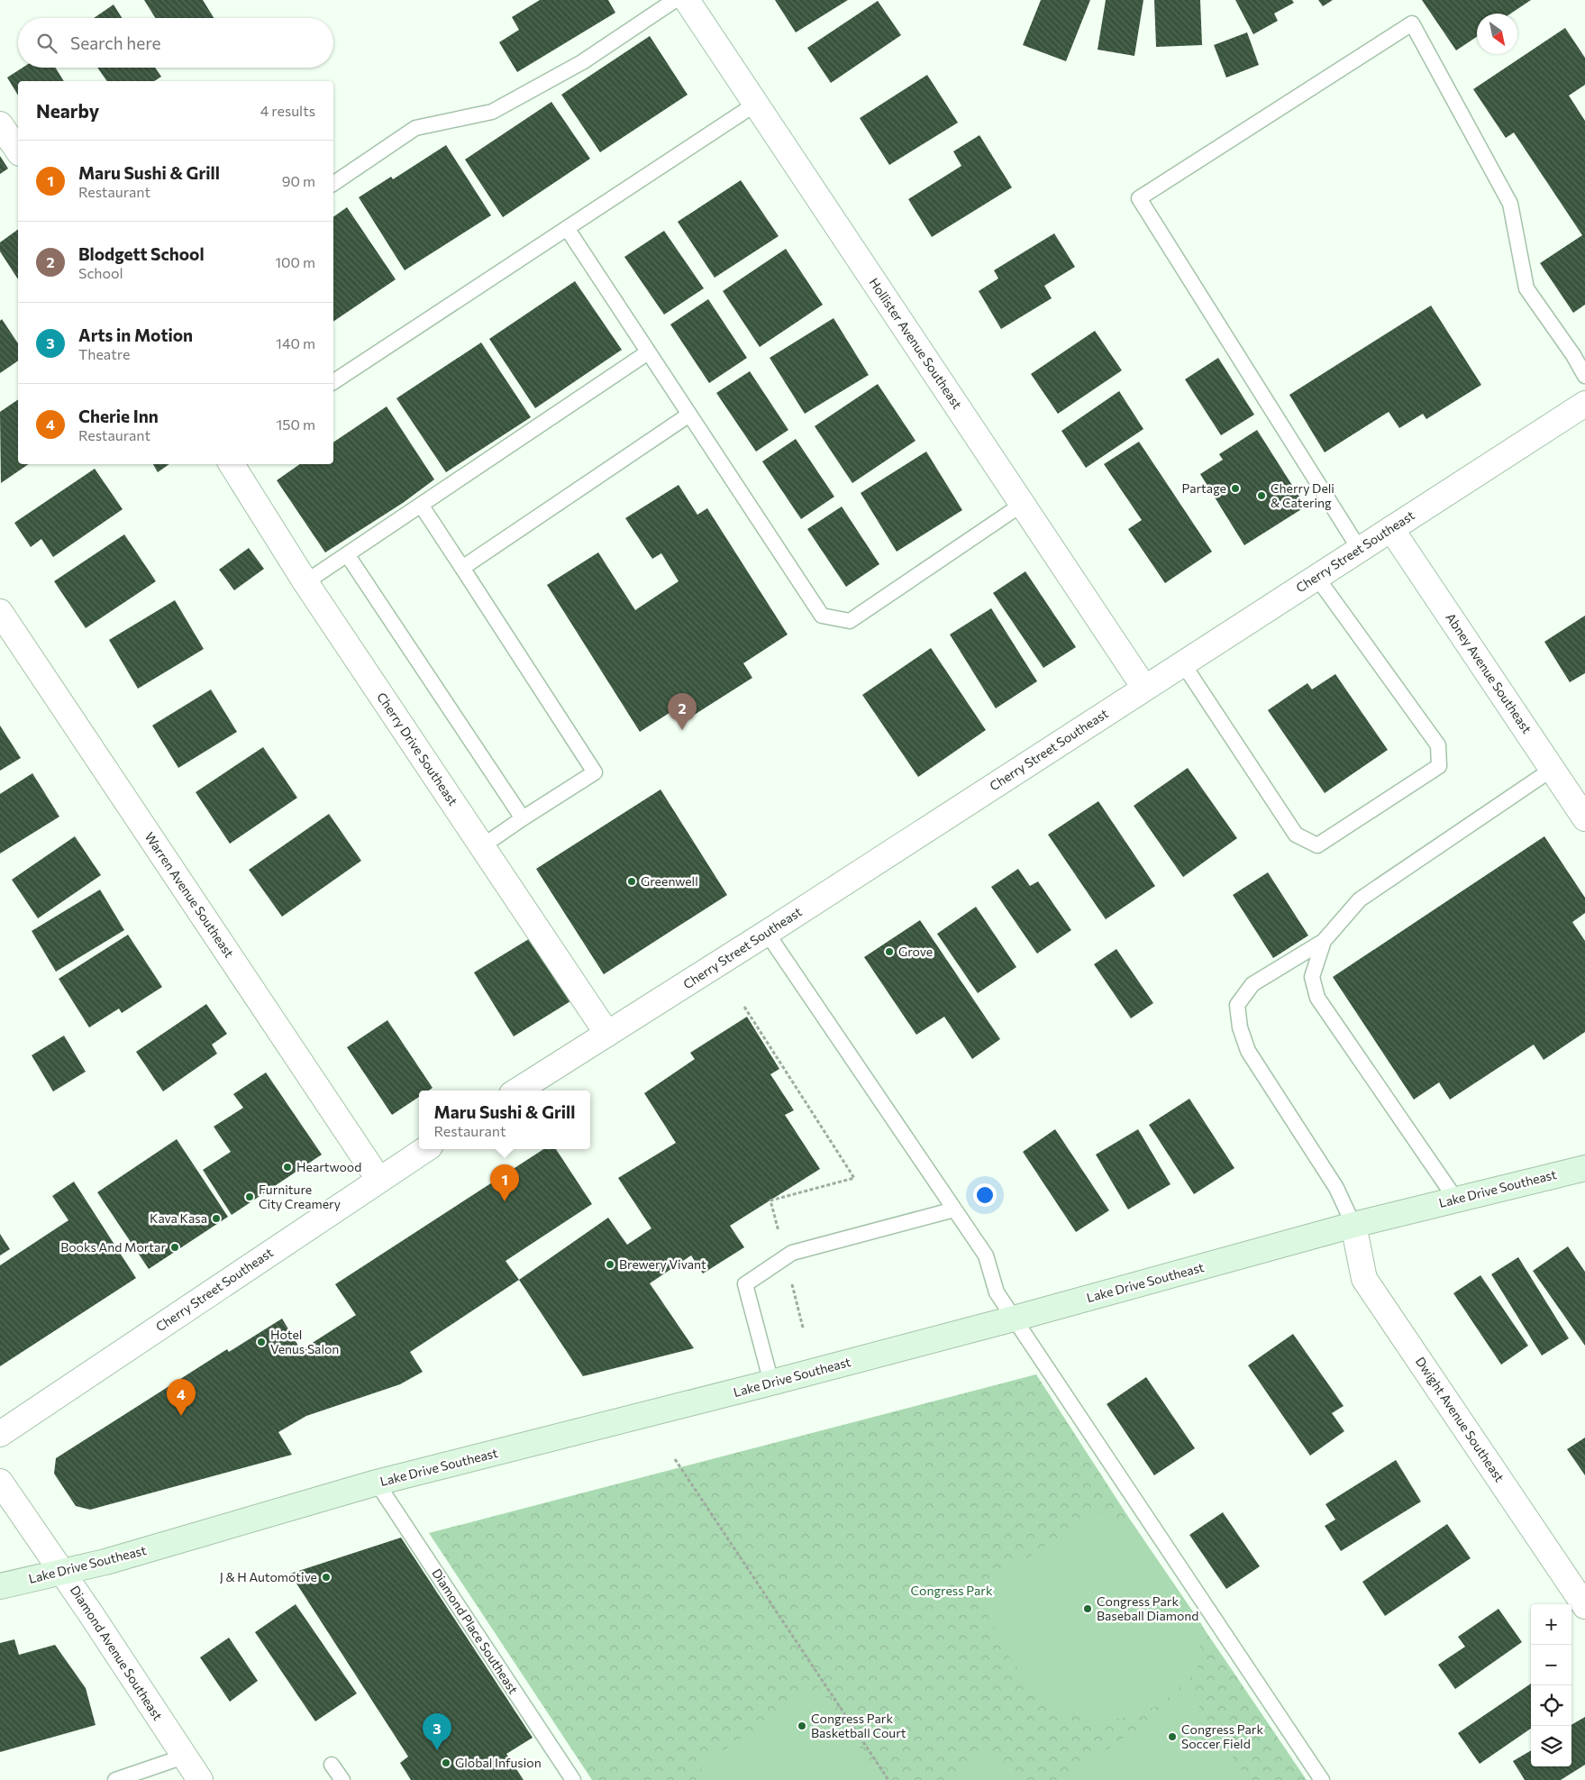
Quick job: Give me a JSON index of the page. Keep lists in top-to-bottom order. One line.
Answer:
{"streets":{"main road":["Lake Drive Southeast"],"street":["Hollister Avenue Southeast","Cherry Street Southeast","Abney Avenue Southeast","Cherry Drive Southeast","Warren Avenue Southeast","Dwight Avenue Southeast","Diamond Avenue Southeast"],"lane":["Diamond Place Southeast"]},"crossings":[["Hollister Avenue Southeast","Cherry Street Southeast"],["Cherry Street Southeast","Abney Avenue Southeast"],["Cherry Street Southeast","Cherry Drive Southeast"],["Cherry Street Southeast","Warren Avenue Southeast"],["Lake Drive Southeast","Dwight Avenue Southeast"],["Lake Drive Southeast","Diamond Place Southeast"],["Lake Drive Southeast","Diamond Avenue Southeast"]],"parks":["Congress Park"],"places":["Partage","Cherry Deli & Catering","Greenwell","Grove","Heartwood","Furniture City Creamery","Kava Kasa","Books And Mortar","Brewery Vivant","Hotel Venus Salon","J & H Automotive","Congress Park Baseball Diamond","Congress Park Basketball Court","Congress Park Soccer Field","Global Infusion"],"north":"bottom right","page":{"search":"Search here","heading":["Nearby","4 results"],"list":[{"mark":"1","name":"Maru Sushi & Grill","note":"Restaurant","value":"90 m"},{"mark":"2","name":"Blodgett School","note":"School","value":"100 m"},{"mark":"3","name":"Arts in Motion","note":"Theatre","value":"140 m"},{"mark":"4","name":"Cherie Inn","note":"Restaurant","value":"150 m"}],"pins":["2","1","4","3"],"popup":["Maru Sushi & Grill","Restaurant"],"map_buttons":["+","−"]}}
